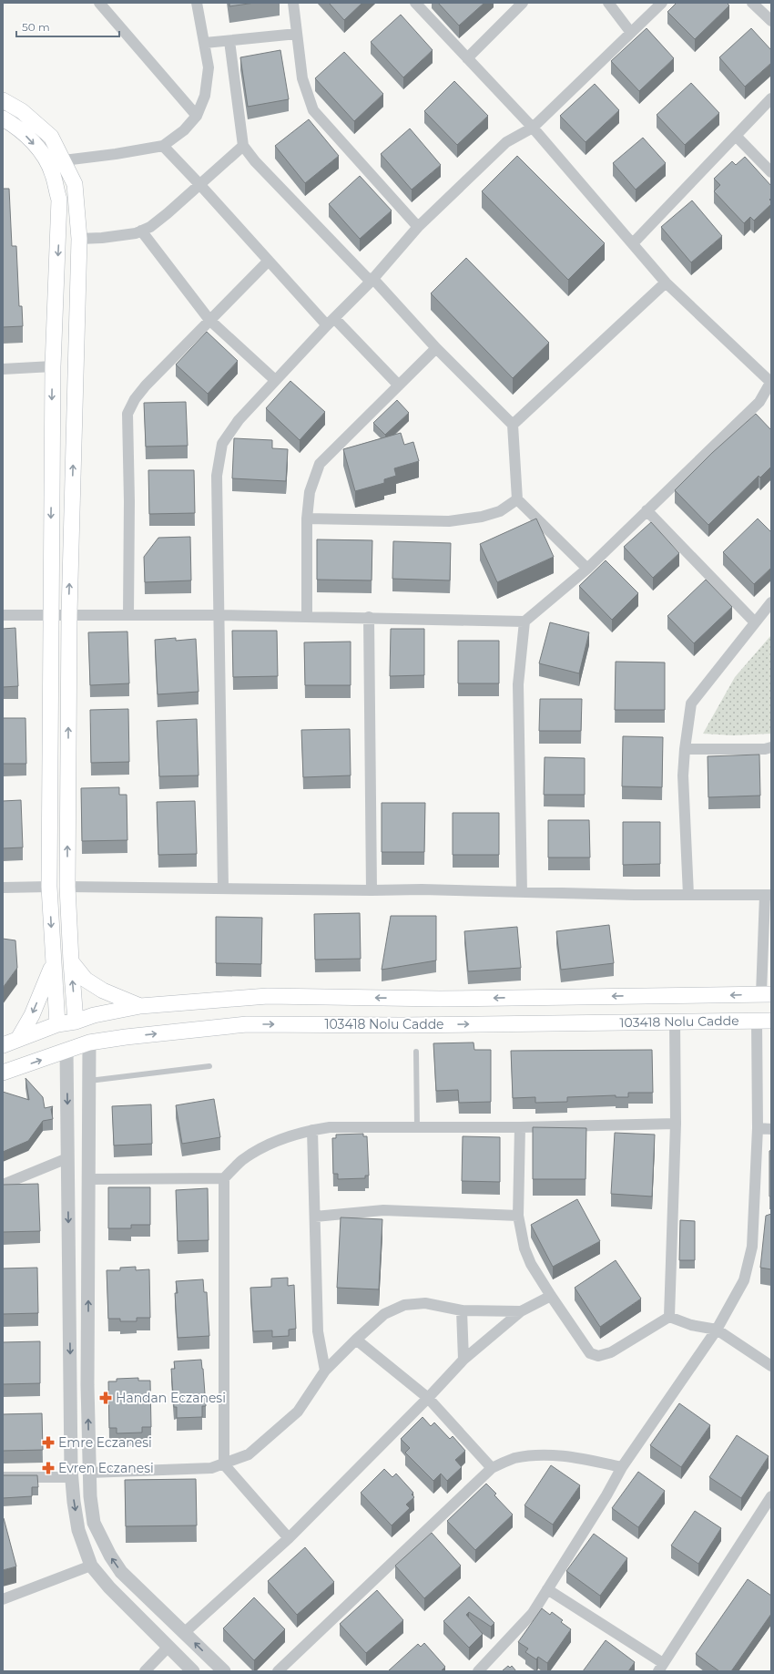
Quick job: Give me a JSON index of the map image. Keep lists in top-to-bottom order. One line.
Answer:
{"streets":{"main road":["103418 Nolu Cadde"]},"places":{"pharmacy":["Handan Eczanesi","Emre Eczanesi","Evren Eczanesi"]},"scale_bar":"50 m"}
